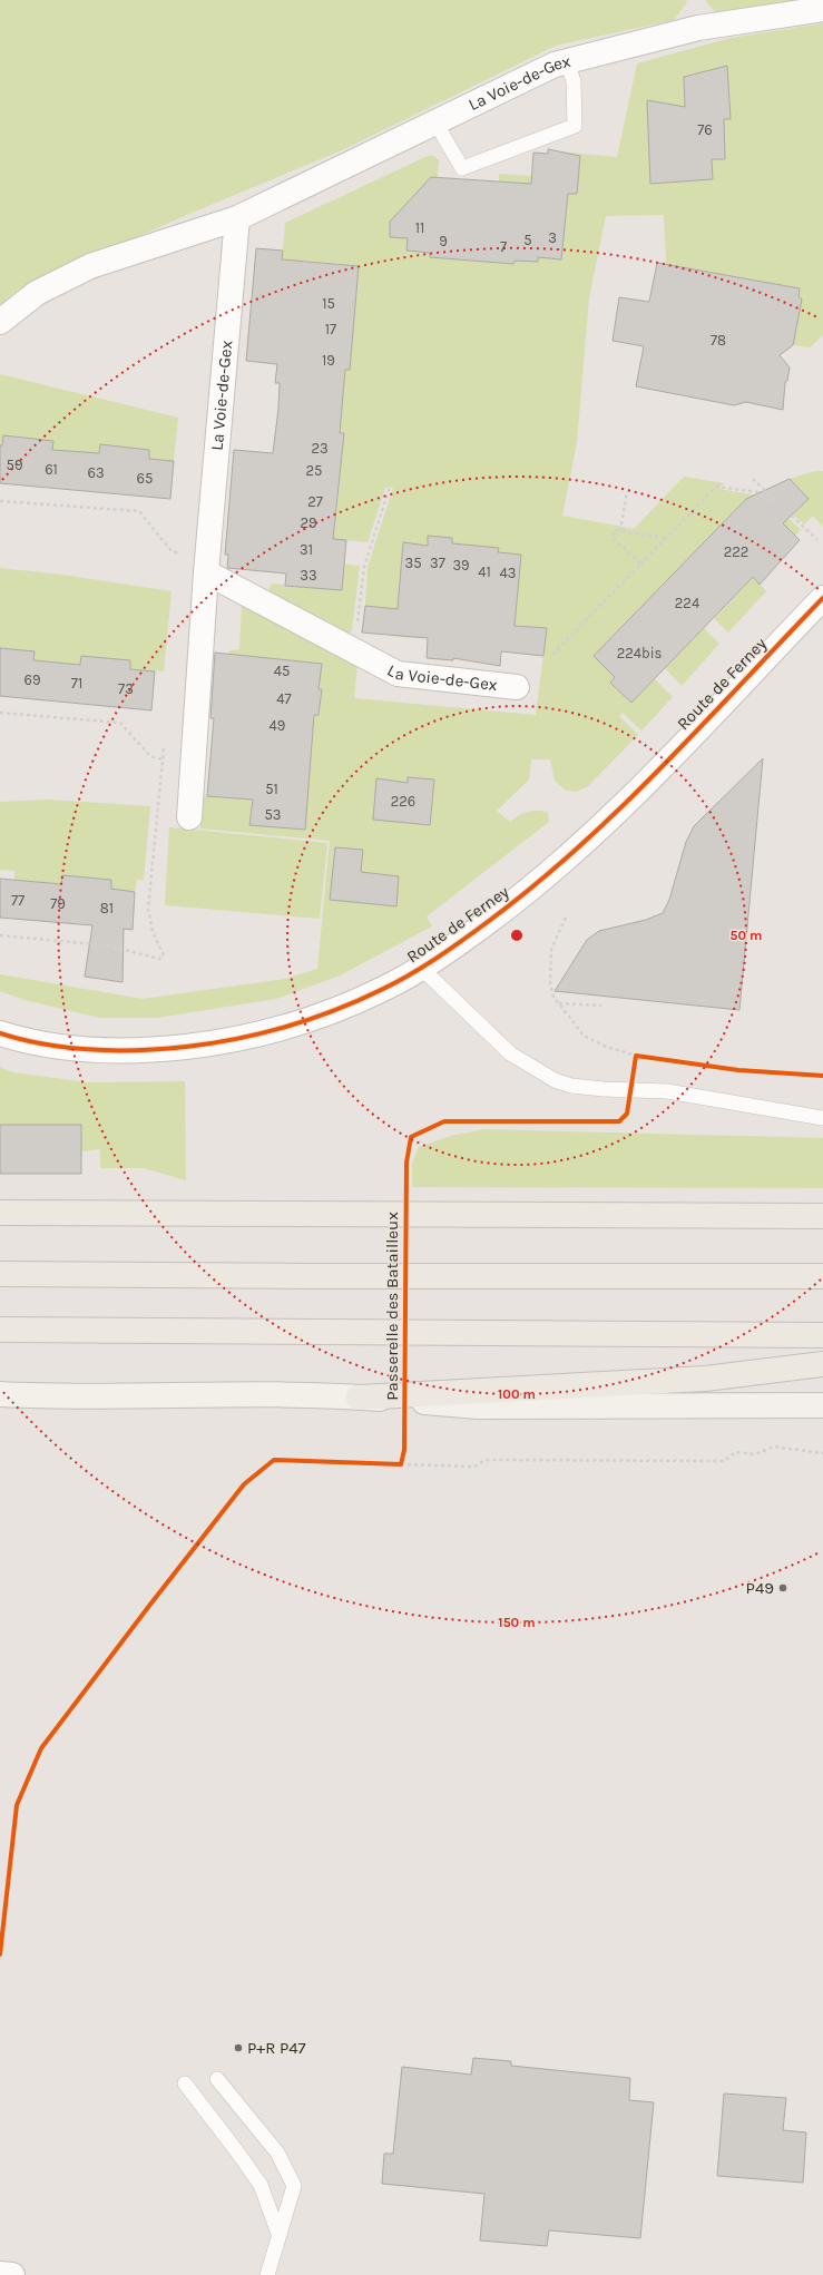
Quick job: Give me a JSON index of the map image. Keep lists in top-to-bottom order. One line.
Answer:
{"streets":{"street":["La Voie-de-Gex","Route de Ferney"],"cycle path":["Passerelle des Batailleux"]},"places":["P49","P+R P47"],"house_numbers":["76","11","3","5","9","7","15","17","78","19","23","59","61","25","63","65","27","29","31","222","35","37","39","41","43","33","224","224bis","45","69","71","73","47","49","51","226","53","77","79","81"],"rings":["50 m","100 m","150 m"]}
